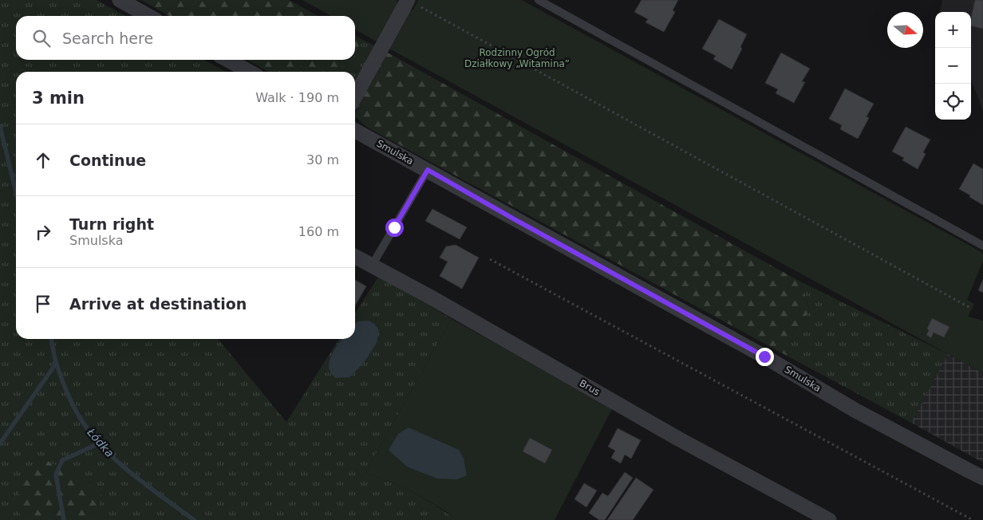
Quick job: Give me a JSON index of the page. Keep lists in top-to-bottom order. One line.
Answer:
{"streets":{"street":["Smulska","Brus"]},"water":["Łódka"],"parks":["Rodzinny Ogród Działkowy „Witamina”"],"north":"right","page":{"map_buttons":["+","−"],"search":"Search here","heading":["3 min","Walk · 190 m"],"list":[["Continue","30 m"],["Turn right","Smulska","160 m"],"Arrive at destination"]}}
